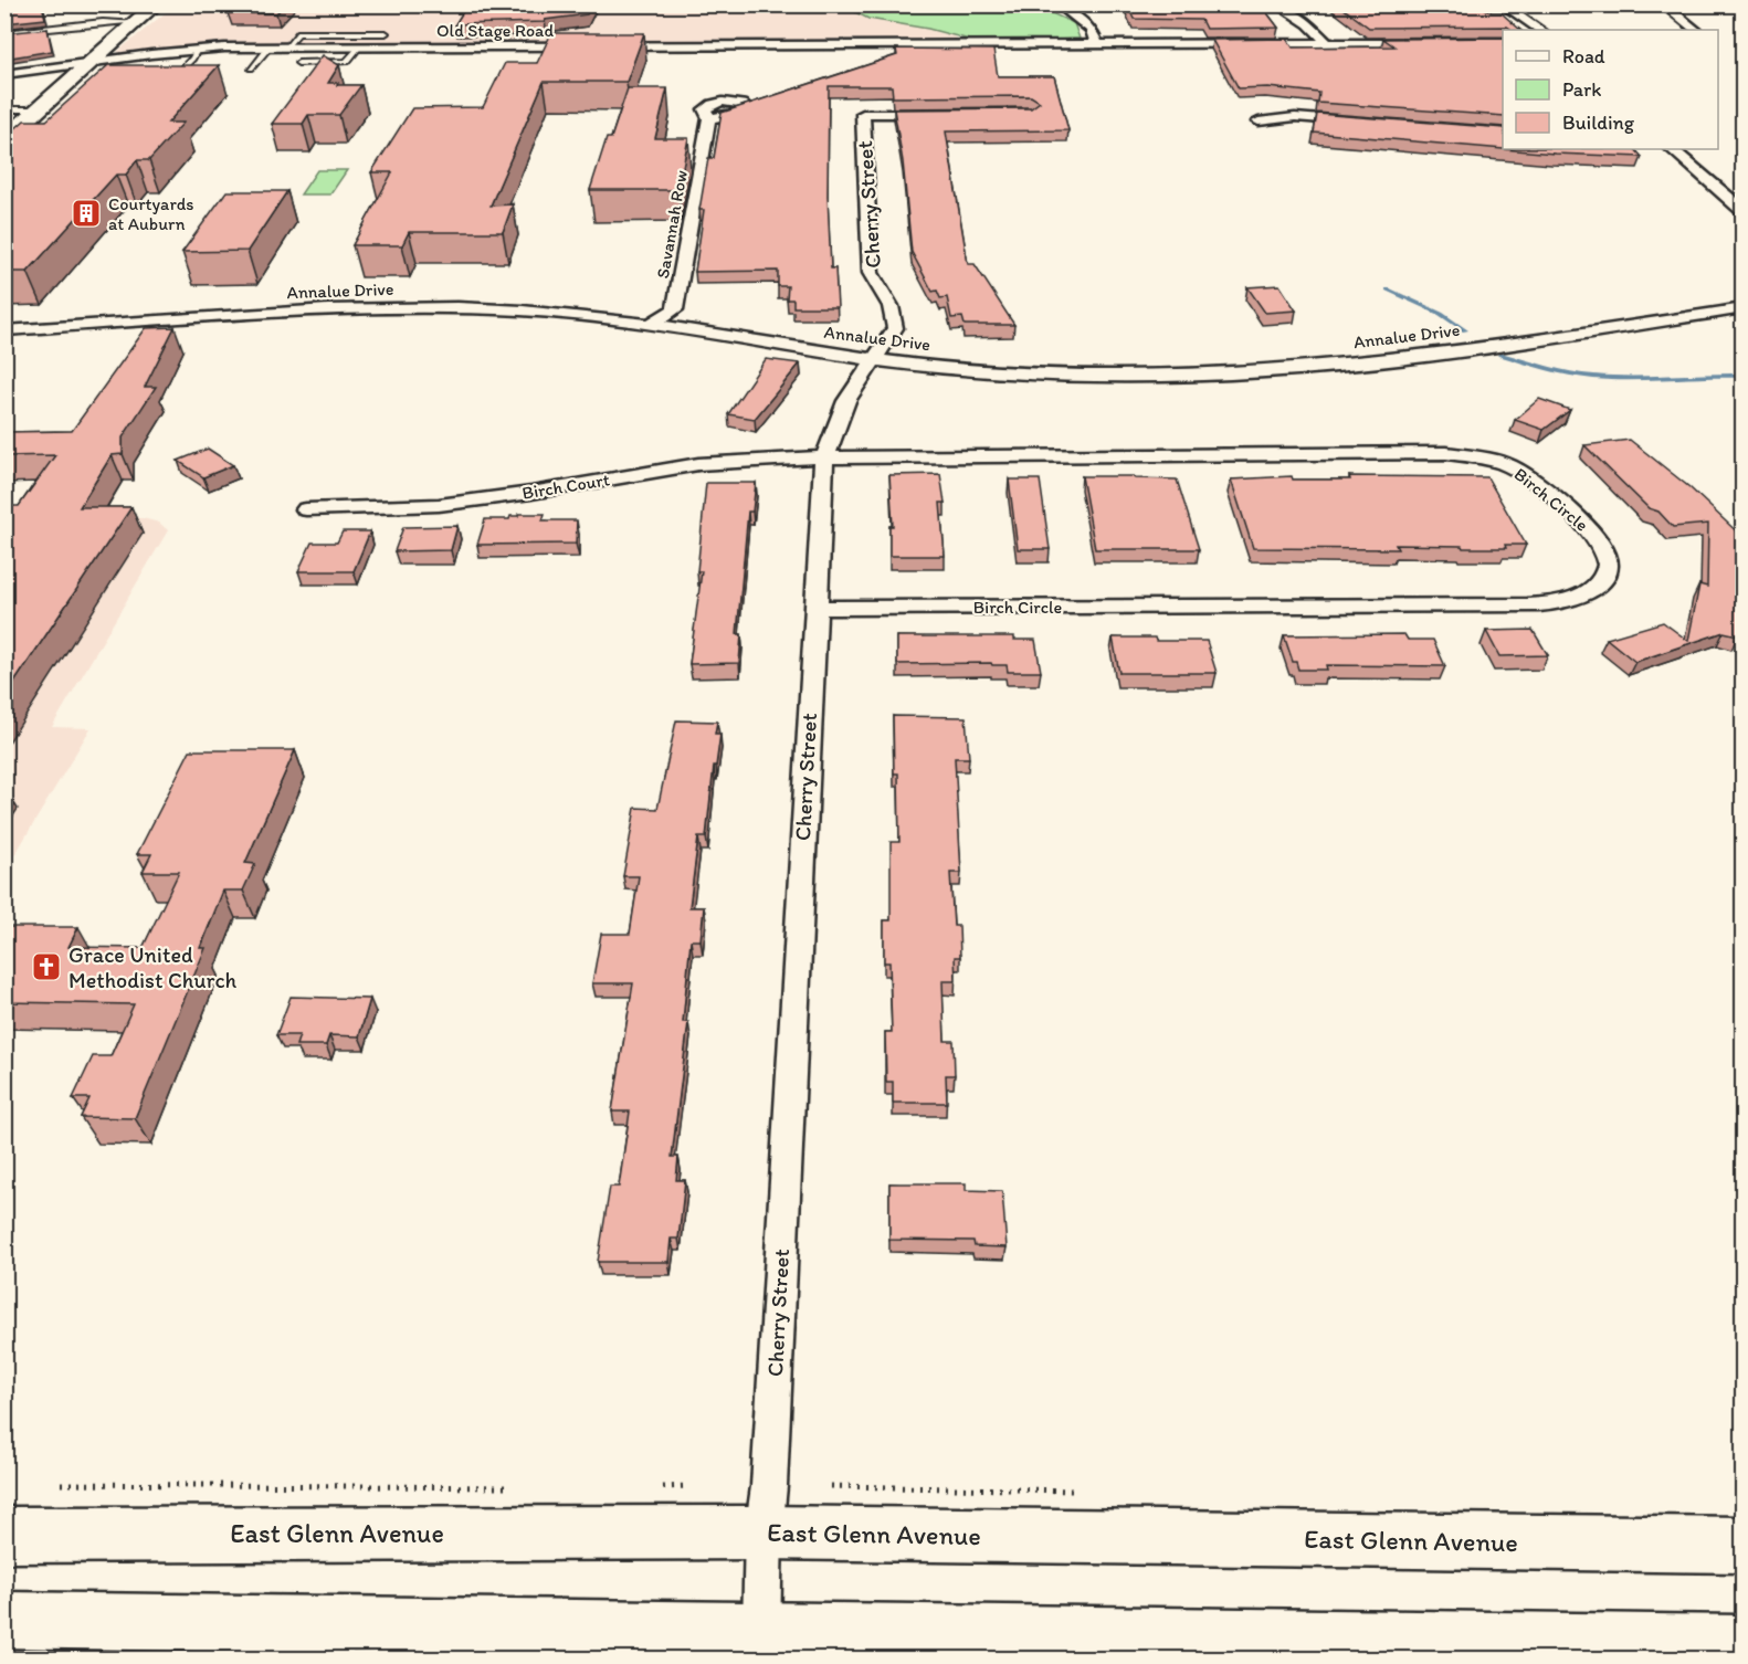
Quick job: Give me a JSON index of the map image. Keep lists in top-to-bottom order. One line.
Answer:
{"streets":{"street":["Old Stage Road","Cherry Street","Savannah Row","Annalue Drive","Birch Court","Birch Circle","East Glenn Avenue"]},"crossings":[["Cherry Street","Annalue Drive"],["Cherry Street","Birch Court"],["Cherry Street","Birch Circle"],["Cherry Street","East Glenn Avenue"],["Savannah Row","Annalue Drive"],["Birch Court","Birch Circle"]],"places":{"building":["Courtyards at Auburn"],"church":["Grace United Methodist Church"]},"legend":["Road","Park","Building"]}
